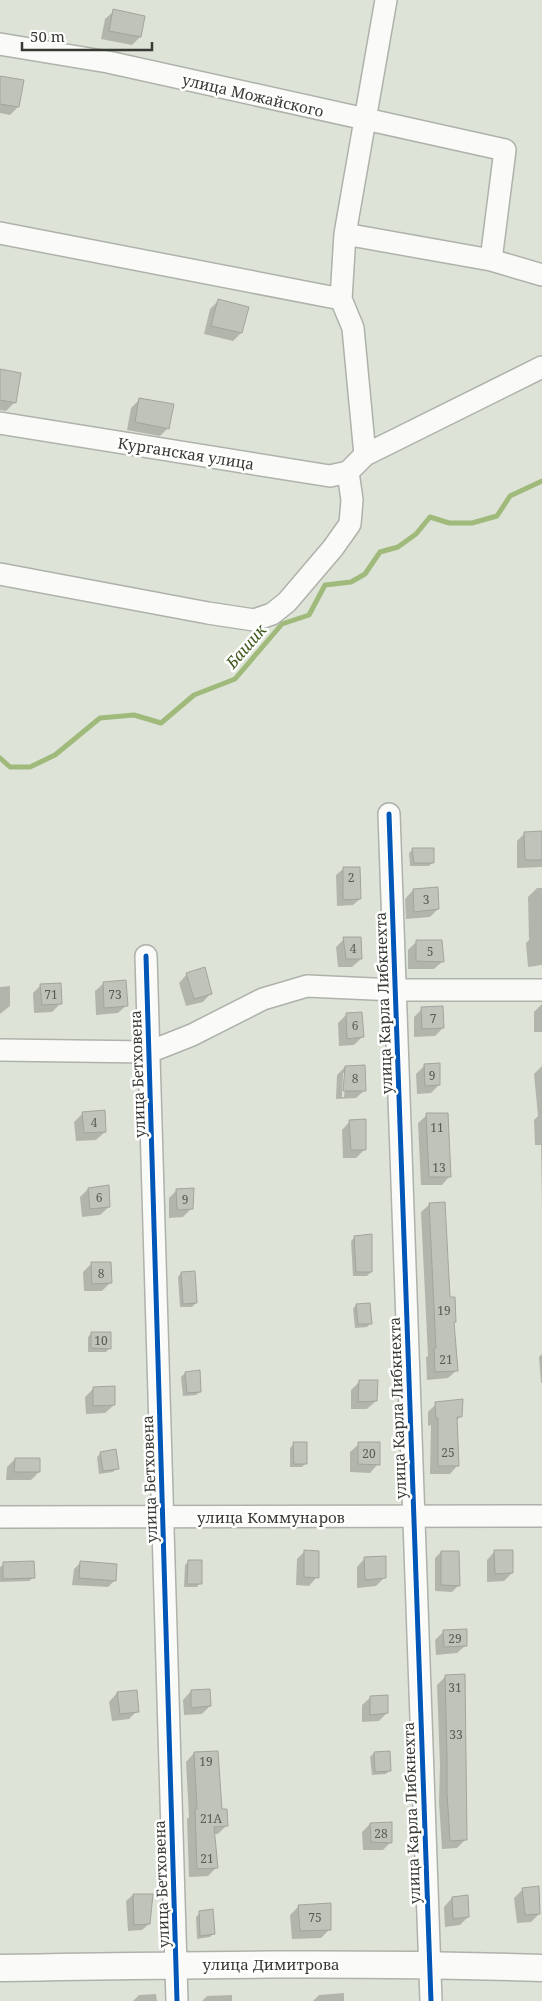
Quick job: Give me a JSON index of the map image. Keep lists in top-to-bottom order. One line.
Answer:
{"streets":{"street":["улица Можайского","Курганская улица","улица Карла Либкнехта","улица Бетховена","улица Коммунаров","улица Димитрова"]},"crossings":[["улица Карла Либкнехта","улица Коммунаров"],["улица Карла Либкнехта","улица Димитрова"],["улица Бетховена","улица Коммунаров"],["улица Бетховена","улица Димитрова"]],"water":["Башик"],"house_numbers":["2","3","4","5","71","73","7","6","9","8","4","11","13","6","9","8","19","10","21","25","20","29","31","33","19","21А","28","21","75"],"scale_bar":"50 m"}
